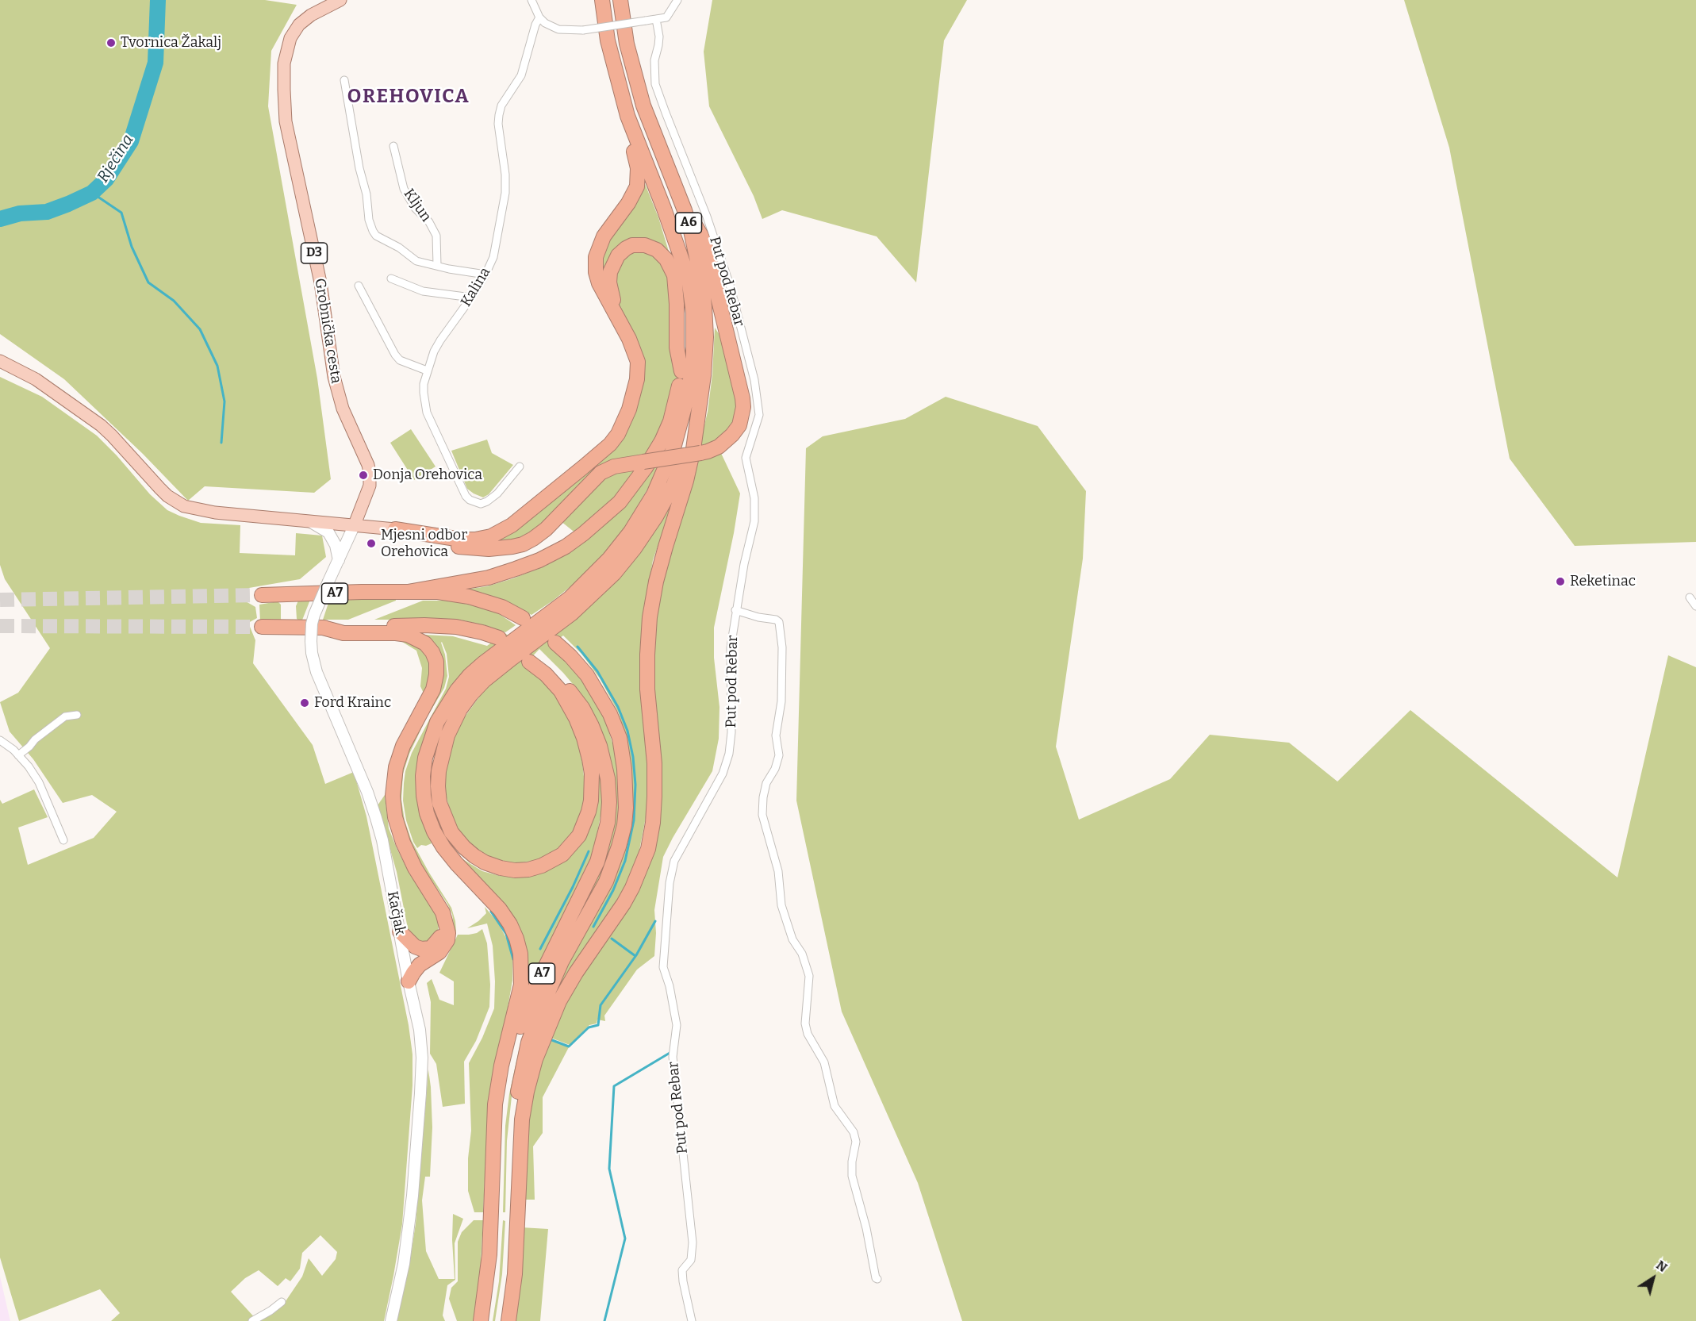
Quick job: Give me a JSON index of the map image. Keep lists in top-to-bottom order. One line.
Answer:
{"streets":{"highway":["A6","A7"],"main road":["D3","Grobnička cesta","Kačjak"],"street":["Kljun","Put pod Rebar","Kalina"]},"crossings":[["A6","A7"],["Grobnička cesta","Kačjak"]],"districts":["OREHOVICA"],"water":["Rječina"],"places":["Tvornica Žakalj","Donja Orehovica","Mjesni odbor Orehovica","Reketinac","Ford Krainc"],"north":"top right"}
